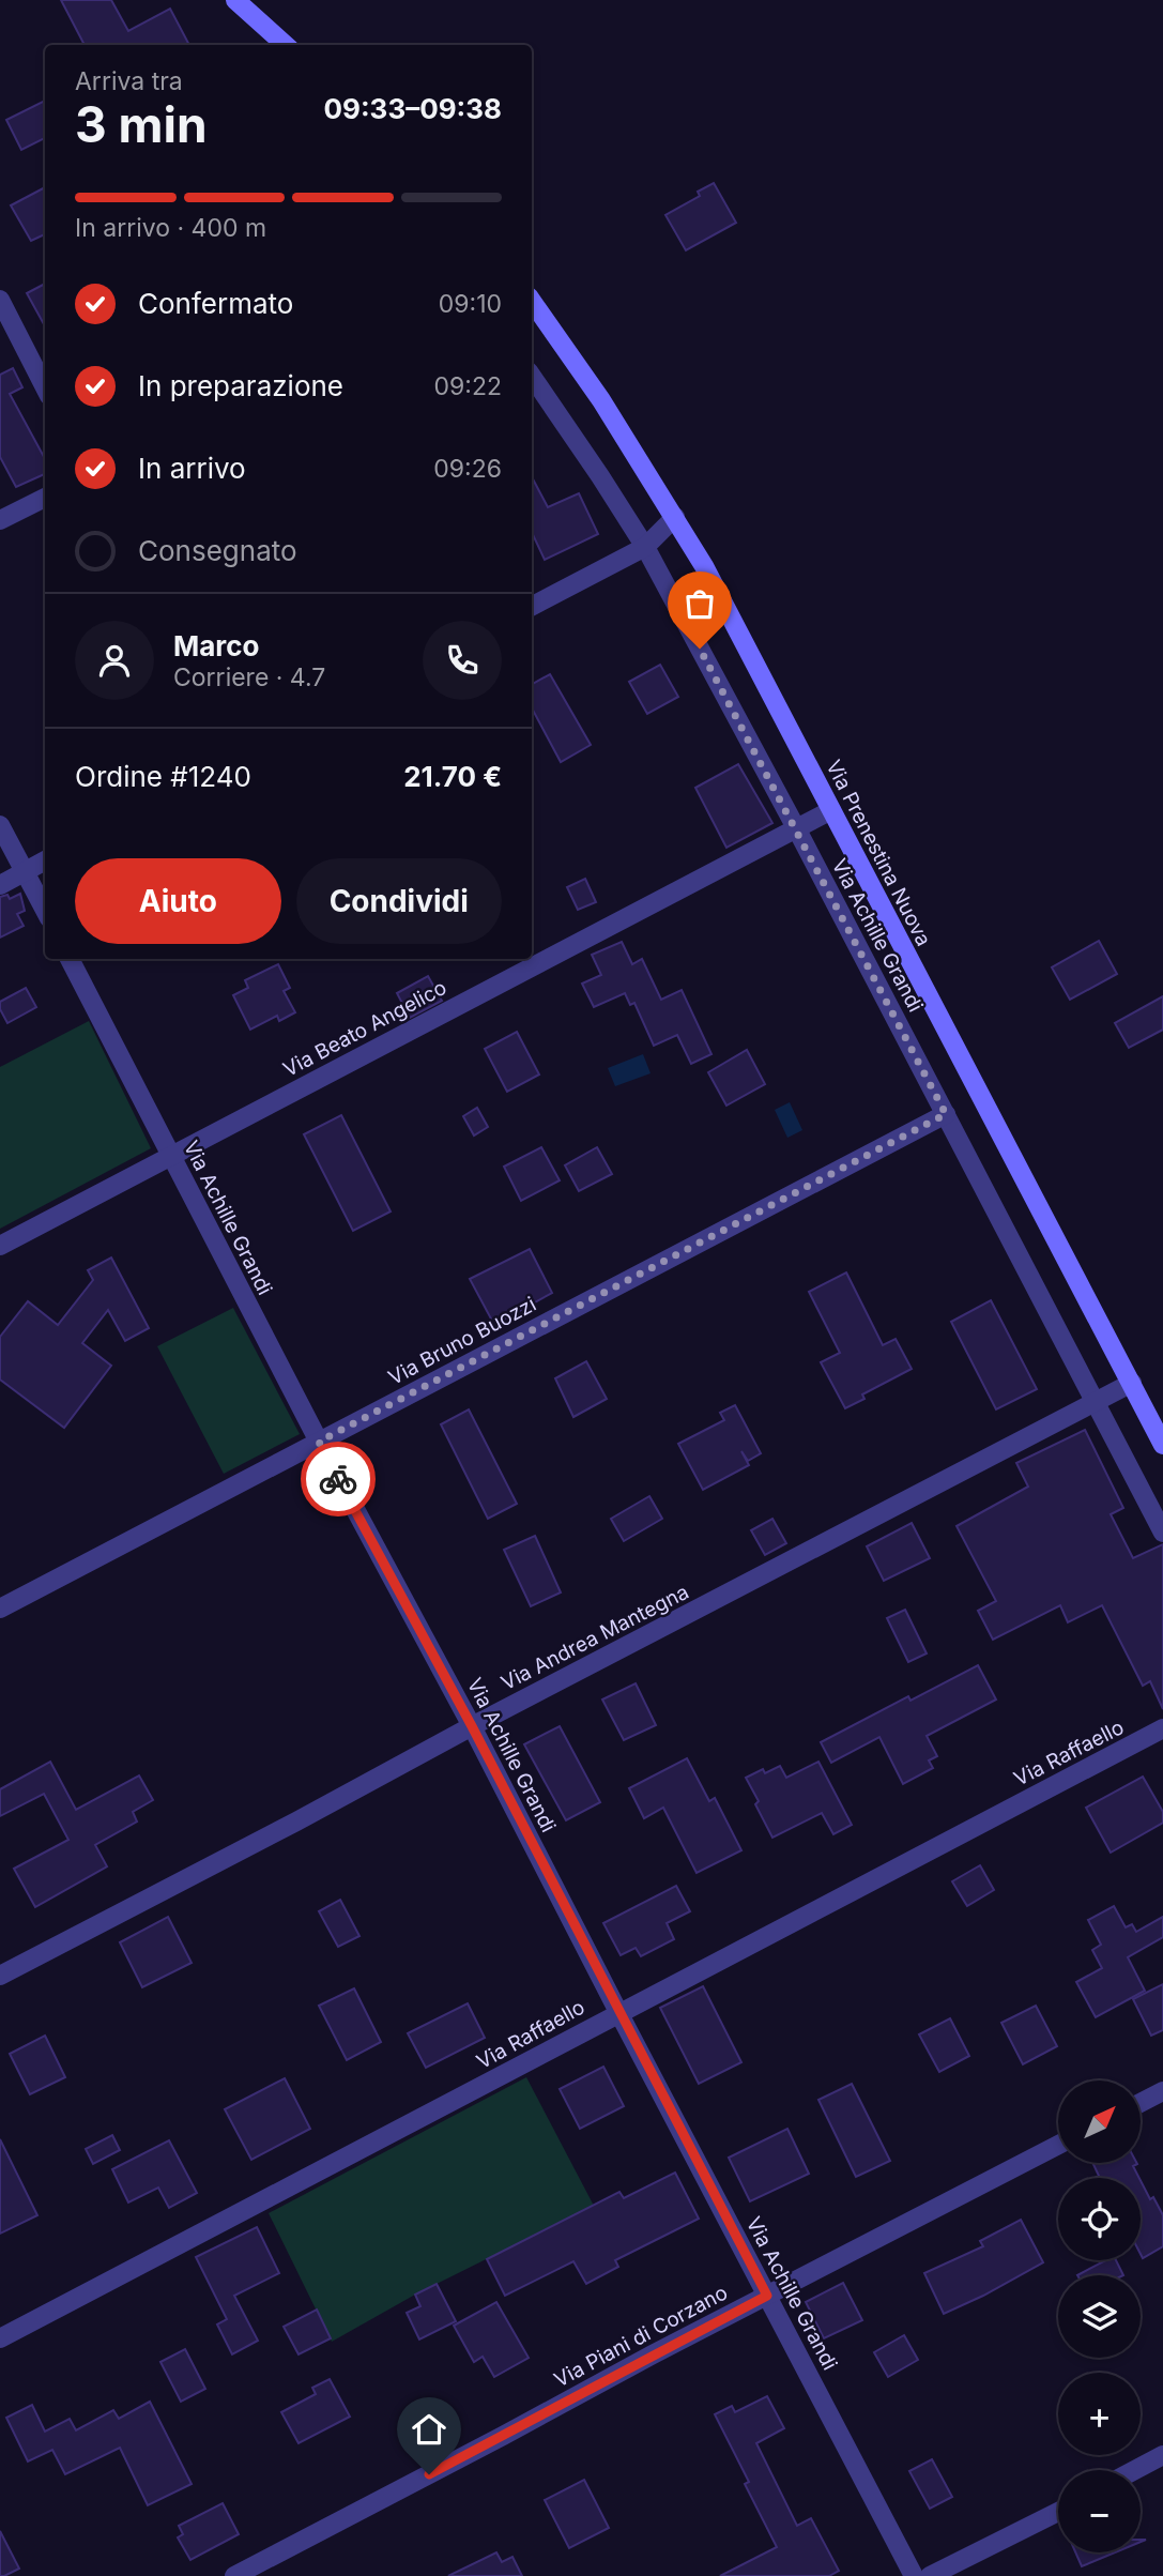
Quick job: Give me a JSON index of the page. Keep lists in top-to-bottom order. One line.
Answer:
{"streets":{"main road":["Via Prenestina Nuova"],"street":["Via Achille Grandi","Via Beato Angelico","Via Bruno Buozzi","Via Andrea Mantegna","Via Raffaello","Via Piani di Corzano"]},"crossings":[["Via Prenestina Nuova","Via Beato Angelico"],["Via Prenestina Nuova","Via Andrea Mantegna"],["Via Achille Grandi","Via Beato Angelico"],["Via Achille Grandi","Via Bruno Buozzi"],["Via Achille Grandi","Via Andrea Mantegna"],["Via Achille Grandi","Via Raffaello"],["Via Achille Grandi","Via Piani di Corzano"]],"north":"top right","page":{"heading":["3 min","Arriva tra","09:33–09:38"],"panel":["Marco","Corriere · 4.7","Ordine #1240","21.70 €"],"bar":"In arrivo · 400 m","list":[["Confermato","09:10"],["In preparazione","09:22"],["In arrivo","09:26"],"Consegnato"],"buttons":["Aiuto","Condividi"],"map_buttons":["+","−"]}}
